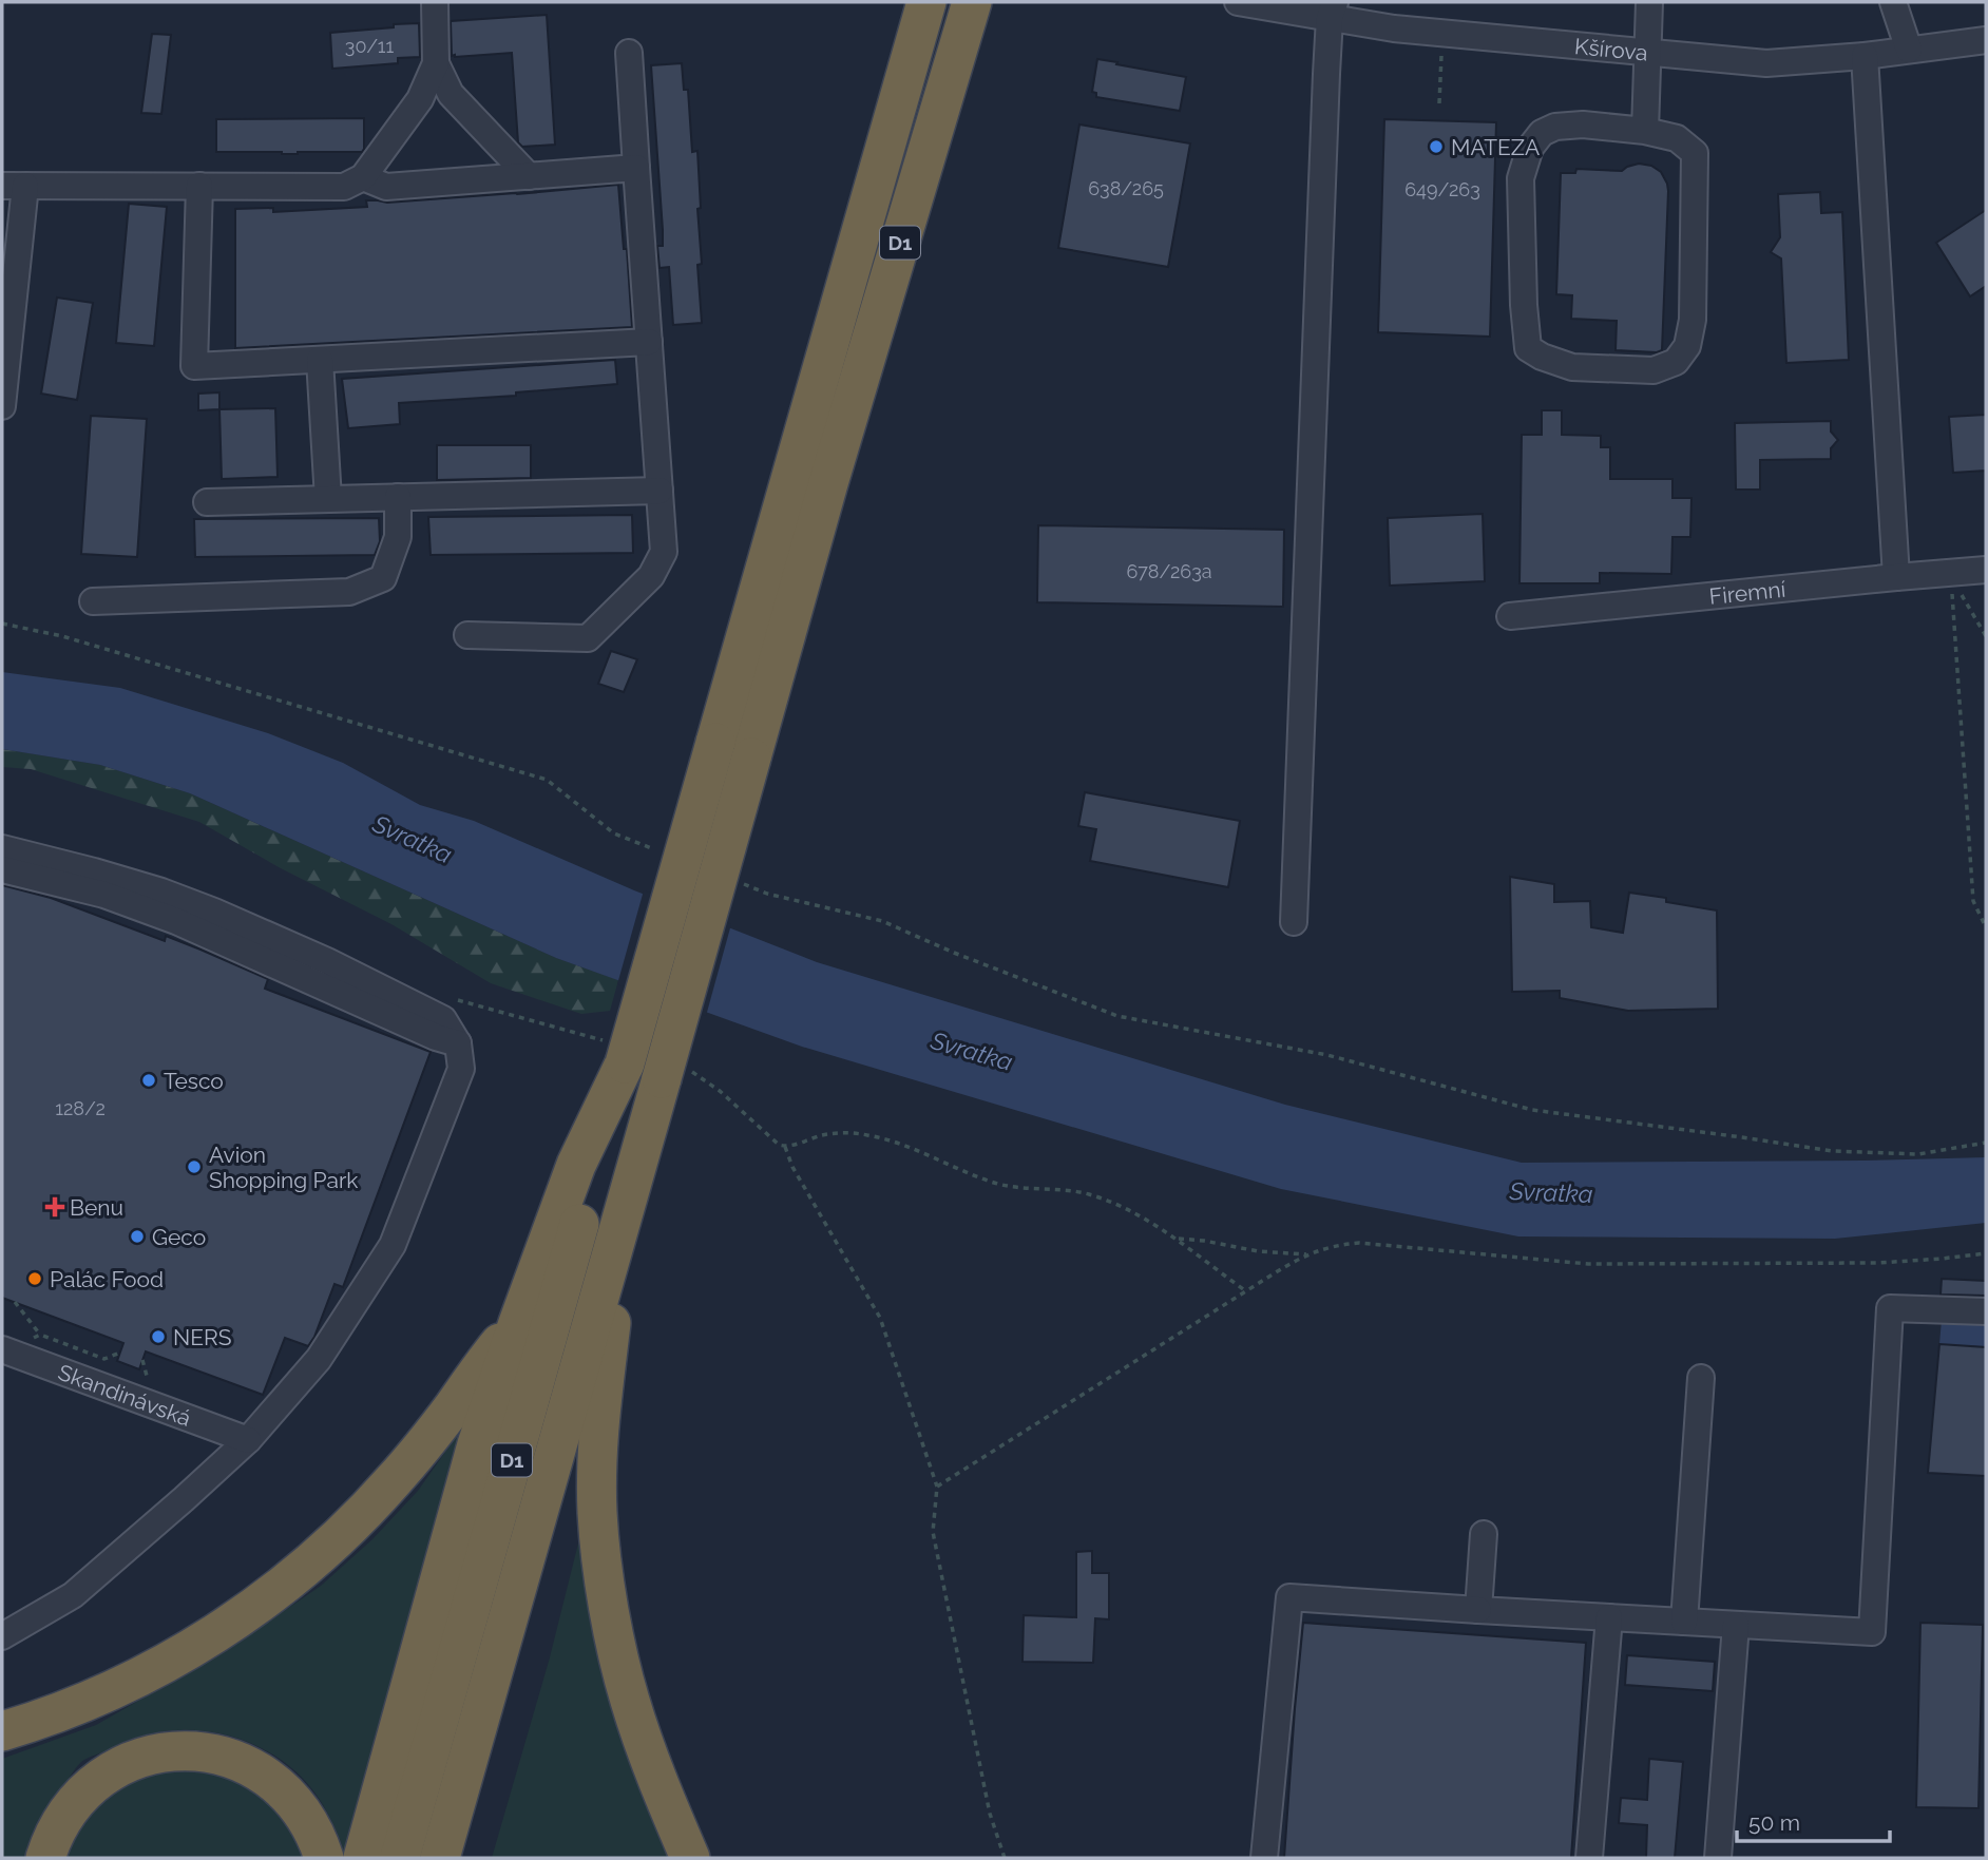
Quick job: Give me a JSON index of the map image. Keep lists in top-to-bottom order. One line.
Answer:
{"streets":{"highway":["D1"],"street":["Kšírova","Firemní","Skandinávská"]},"water":["Svratka"],"places":{"other":["MATEZA","Tesco","Avion Shopping Park","Geco","Palác Food","NERS"],"health":["Benu"]},"house_numbers":["30/11","638/265","649/263","678/263a","128/2"],"scale_bar":"50 m"}
